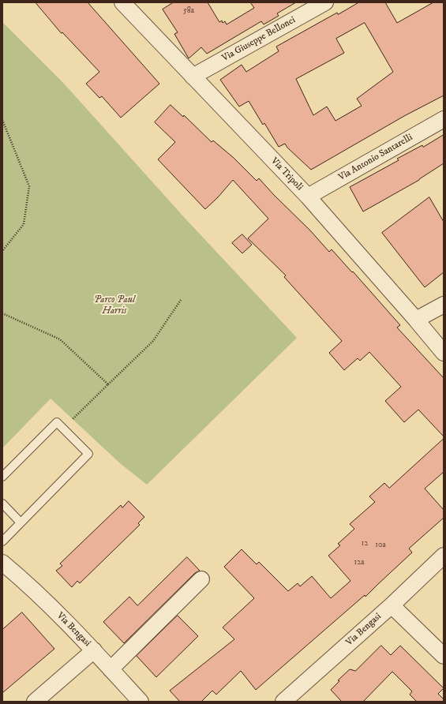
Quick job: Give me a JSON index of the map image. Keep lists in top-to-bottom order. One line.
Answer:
{"streets":{"street":["Via Giuseppe Bellonci","Via Antonio Santarelli","Via Tripoli","Via Bengasi"]},"crossings":[["Via Giuseppe Bellonci","Via Tripoli"],["Via Antonio Santarelli","Via Tripoli"]],"parks":["Parco Paul Harris"],"house_numbers":["58a","12","10a","12a"]}
